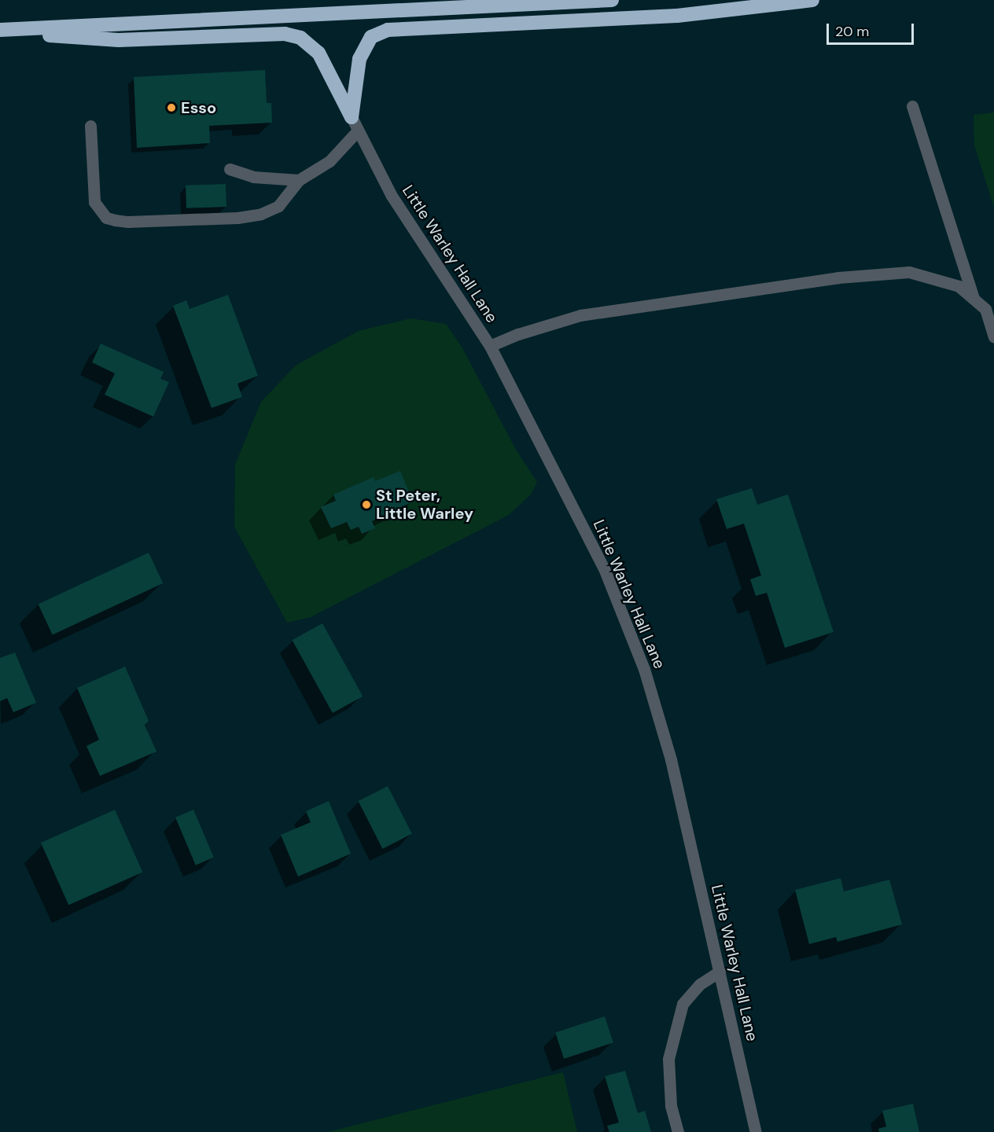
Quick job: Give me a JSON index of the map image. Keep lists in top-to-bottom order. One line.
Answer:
{"streets":{"street":["Little Warley Hall Lane"]},"places":["Esso","St Peter, Little Warley"],"scale_bar":"20 m"}
